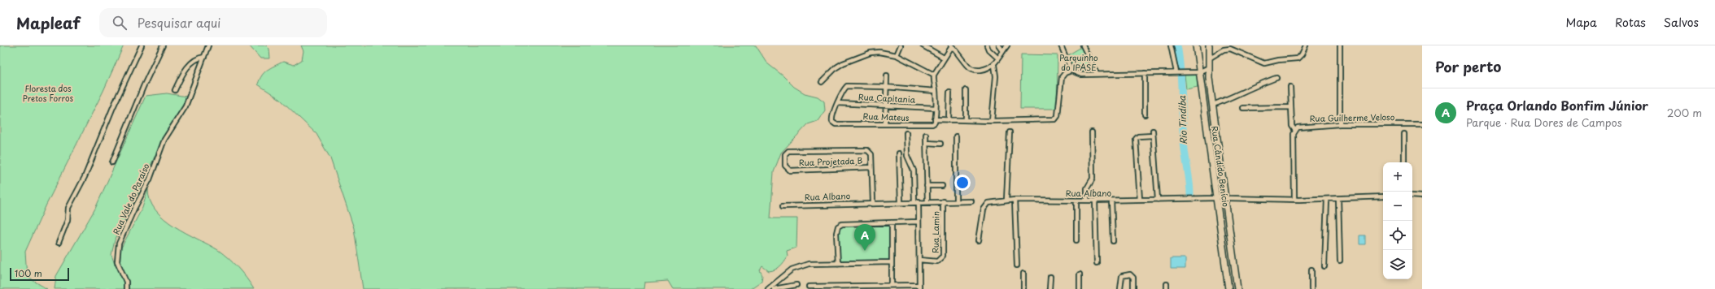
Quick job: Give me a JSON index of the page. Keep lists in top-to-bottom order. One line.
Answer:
{"streets":{"main road":["Rua Cândido Benício"],"street":["Rua Capitania","Rua Mateus","Rua Guilherme Veloso","Rua Projetada B","Rua Albano","Rua Vale do Paraíso","Rua Lamin"]},"crossings":[["Rua Capitania","Rua Mateus"],["Rua Cândido Benício","Rua Albano"],["Rua Albano","Rua Lamin"]],"water":["Rio Tindiba"],"parks":["Parquinho do IPASE","Floresta dos Pretos Forros"],"scale_bar":"100 m","page":{"header":"Mapleaf","search":"Pesquisar aqui","nav":["Mapa","Rotas","Salvos"],"heading":"Por perto","list":[{"mark":"A","name":"Praça Orlando Bonfim Júnior","note":"Parque · Rua Dores de Campos","value":"200 m"}],"map_buttons":["+","−"],"pins":"A","scale":"100 m"}}
